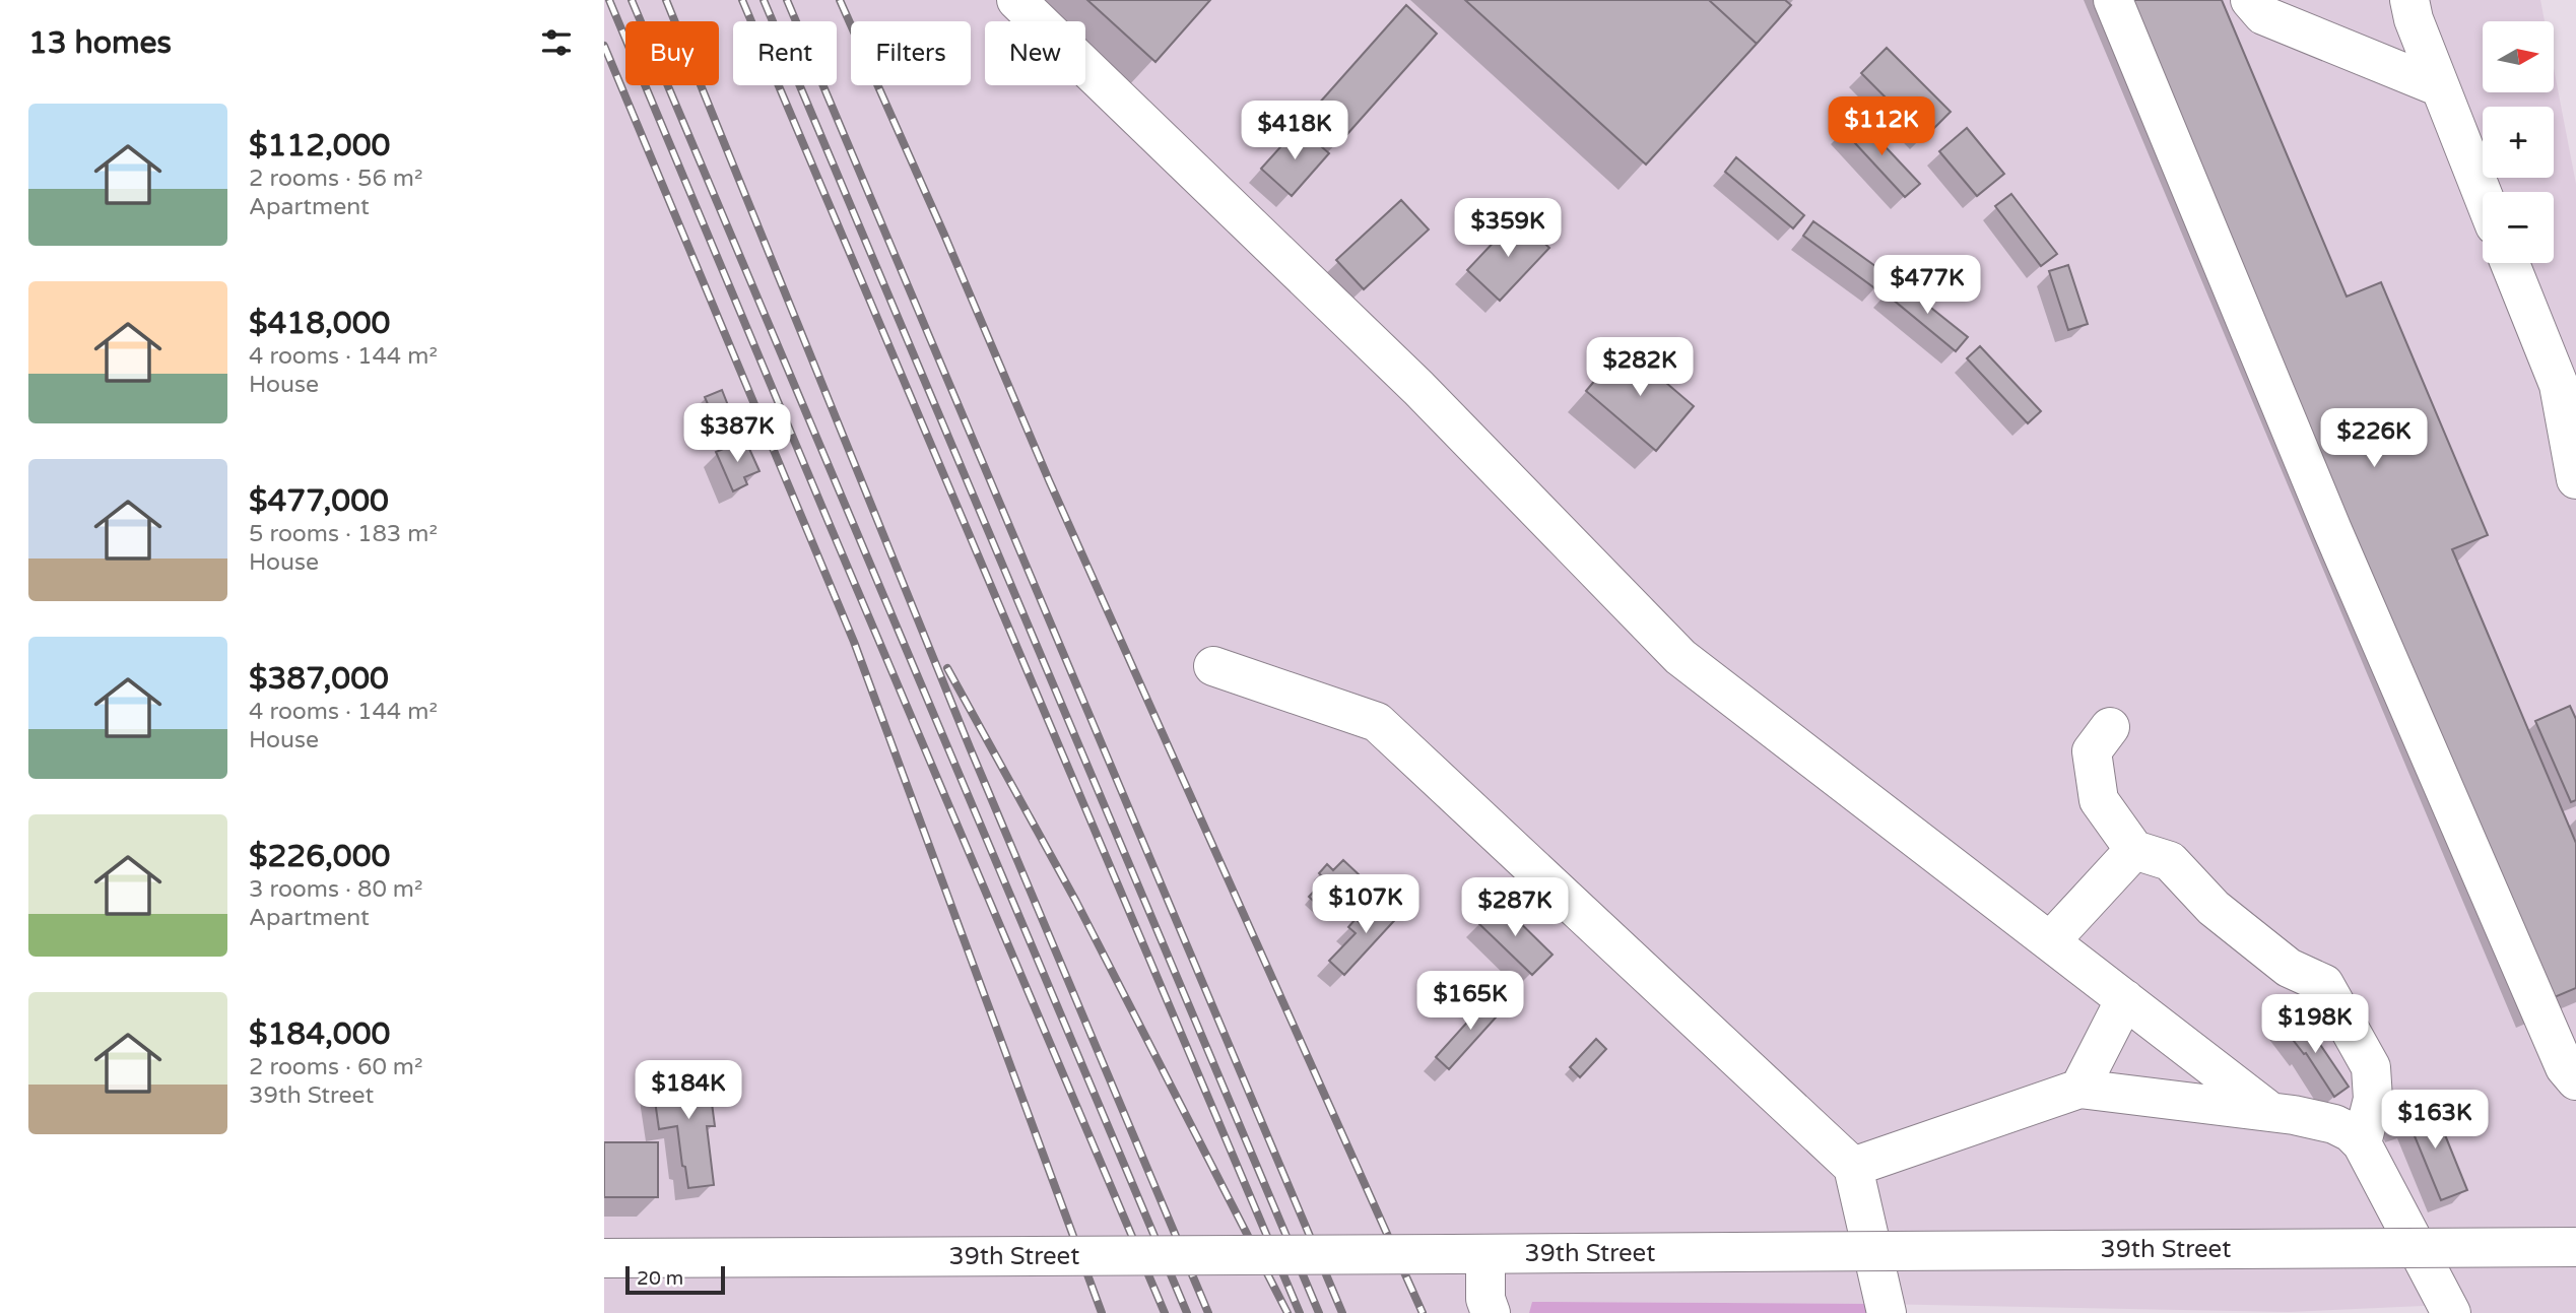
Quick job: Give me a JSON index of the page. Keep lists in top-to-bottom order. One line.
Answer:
{"streets":{"main road":["39th Street"]},"scale_bar":"20 m","north":"right","page":{"heading":"13 homes","map_buttons":["+","−"],"chip":["Buy","Rent","Filters","New"],"list":[{"name":"$112,000","note":"2 rooms · 56 m² · Apartment"},{"name":"$418,000","note":"4 rooms · 144 m² · House"},{"name":"$477,000","note":"5 rooms · 183 m² · House"},{"name":"$387,000","note":"4 rooms · 144 m² · House"},{"name":"$226,000","note":"3 rooms · 80 m² · Apartment"},{"name":"$184,000","note":"2 rooms · 60 m² · 39th Street"}],"price":["$112K","$418K","$359K","$477K","$282K","$387K","$226K","$107K","$287K","$165K","$198K","$184K","$163K"],"scale":"20 m"}}
